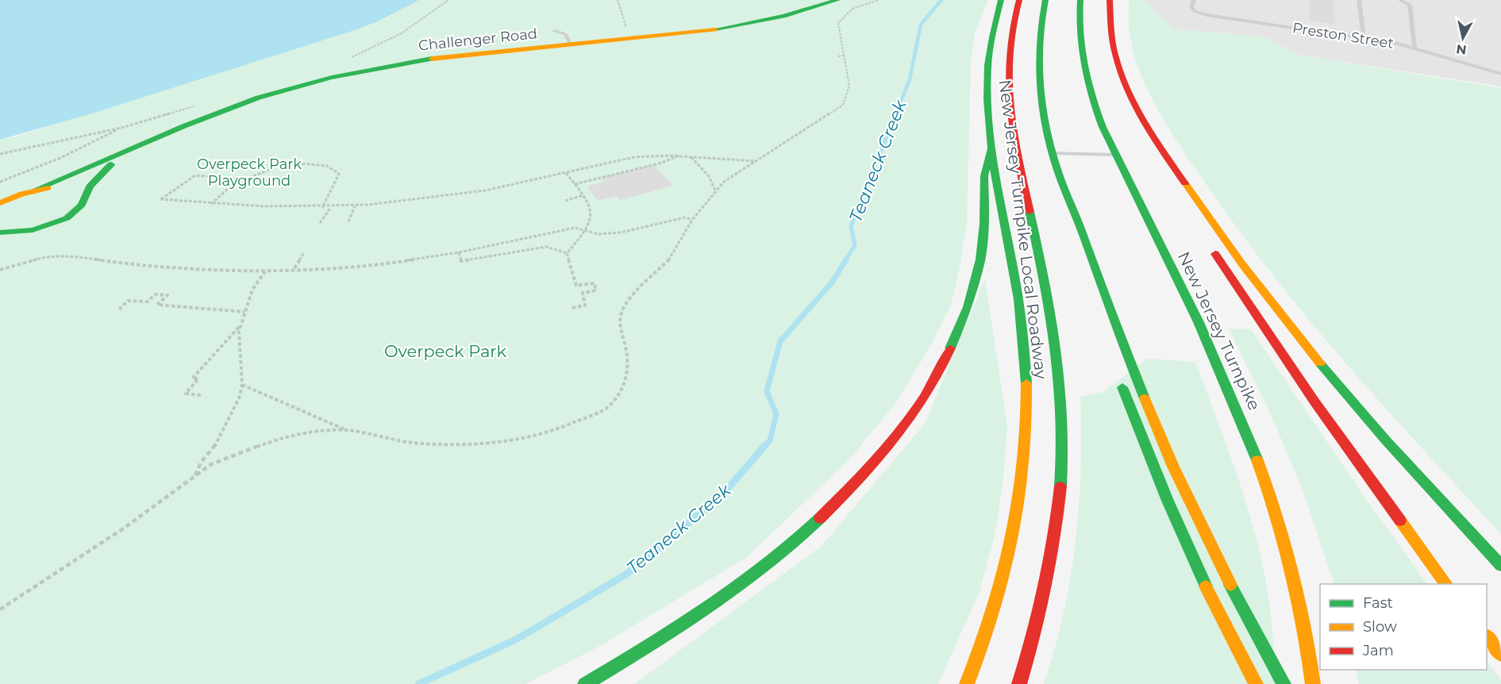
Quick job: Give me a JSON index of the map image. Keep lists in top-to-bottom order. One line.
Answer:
{"streets":{"main road":["Challenger Road","New Jersey Turnpike Local Roadway","New Jersey Turnpike"],"lane":["Preston Street"]},"water":["Teaneck Creek"],"parks":["Overpeck Park Playground","Overpeck Park"],"legend":["Fast","Slow","Jam"],"north":"bottom"}
